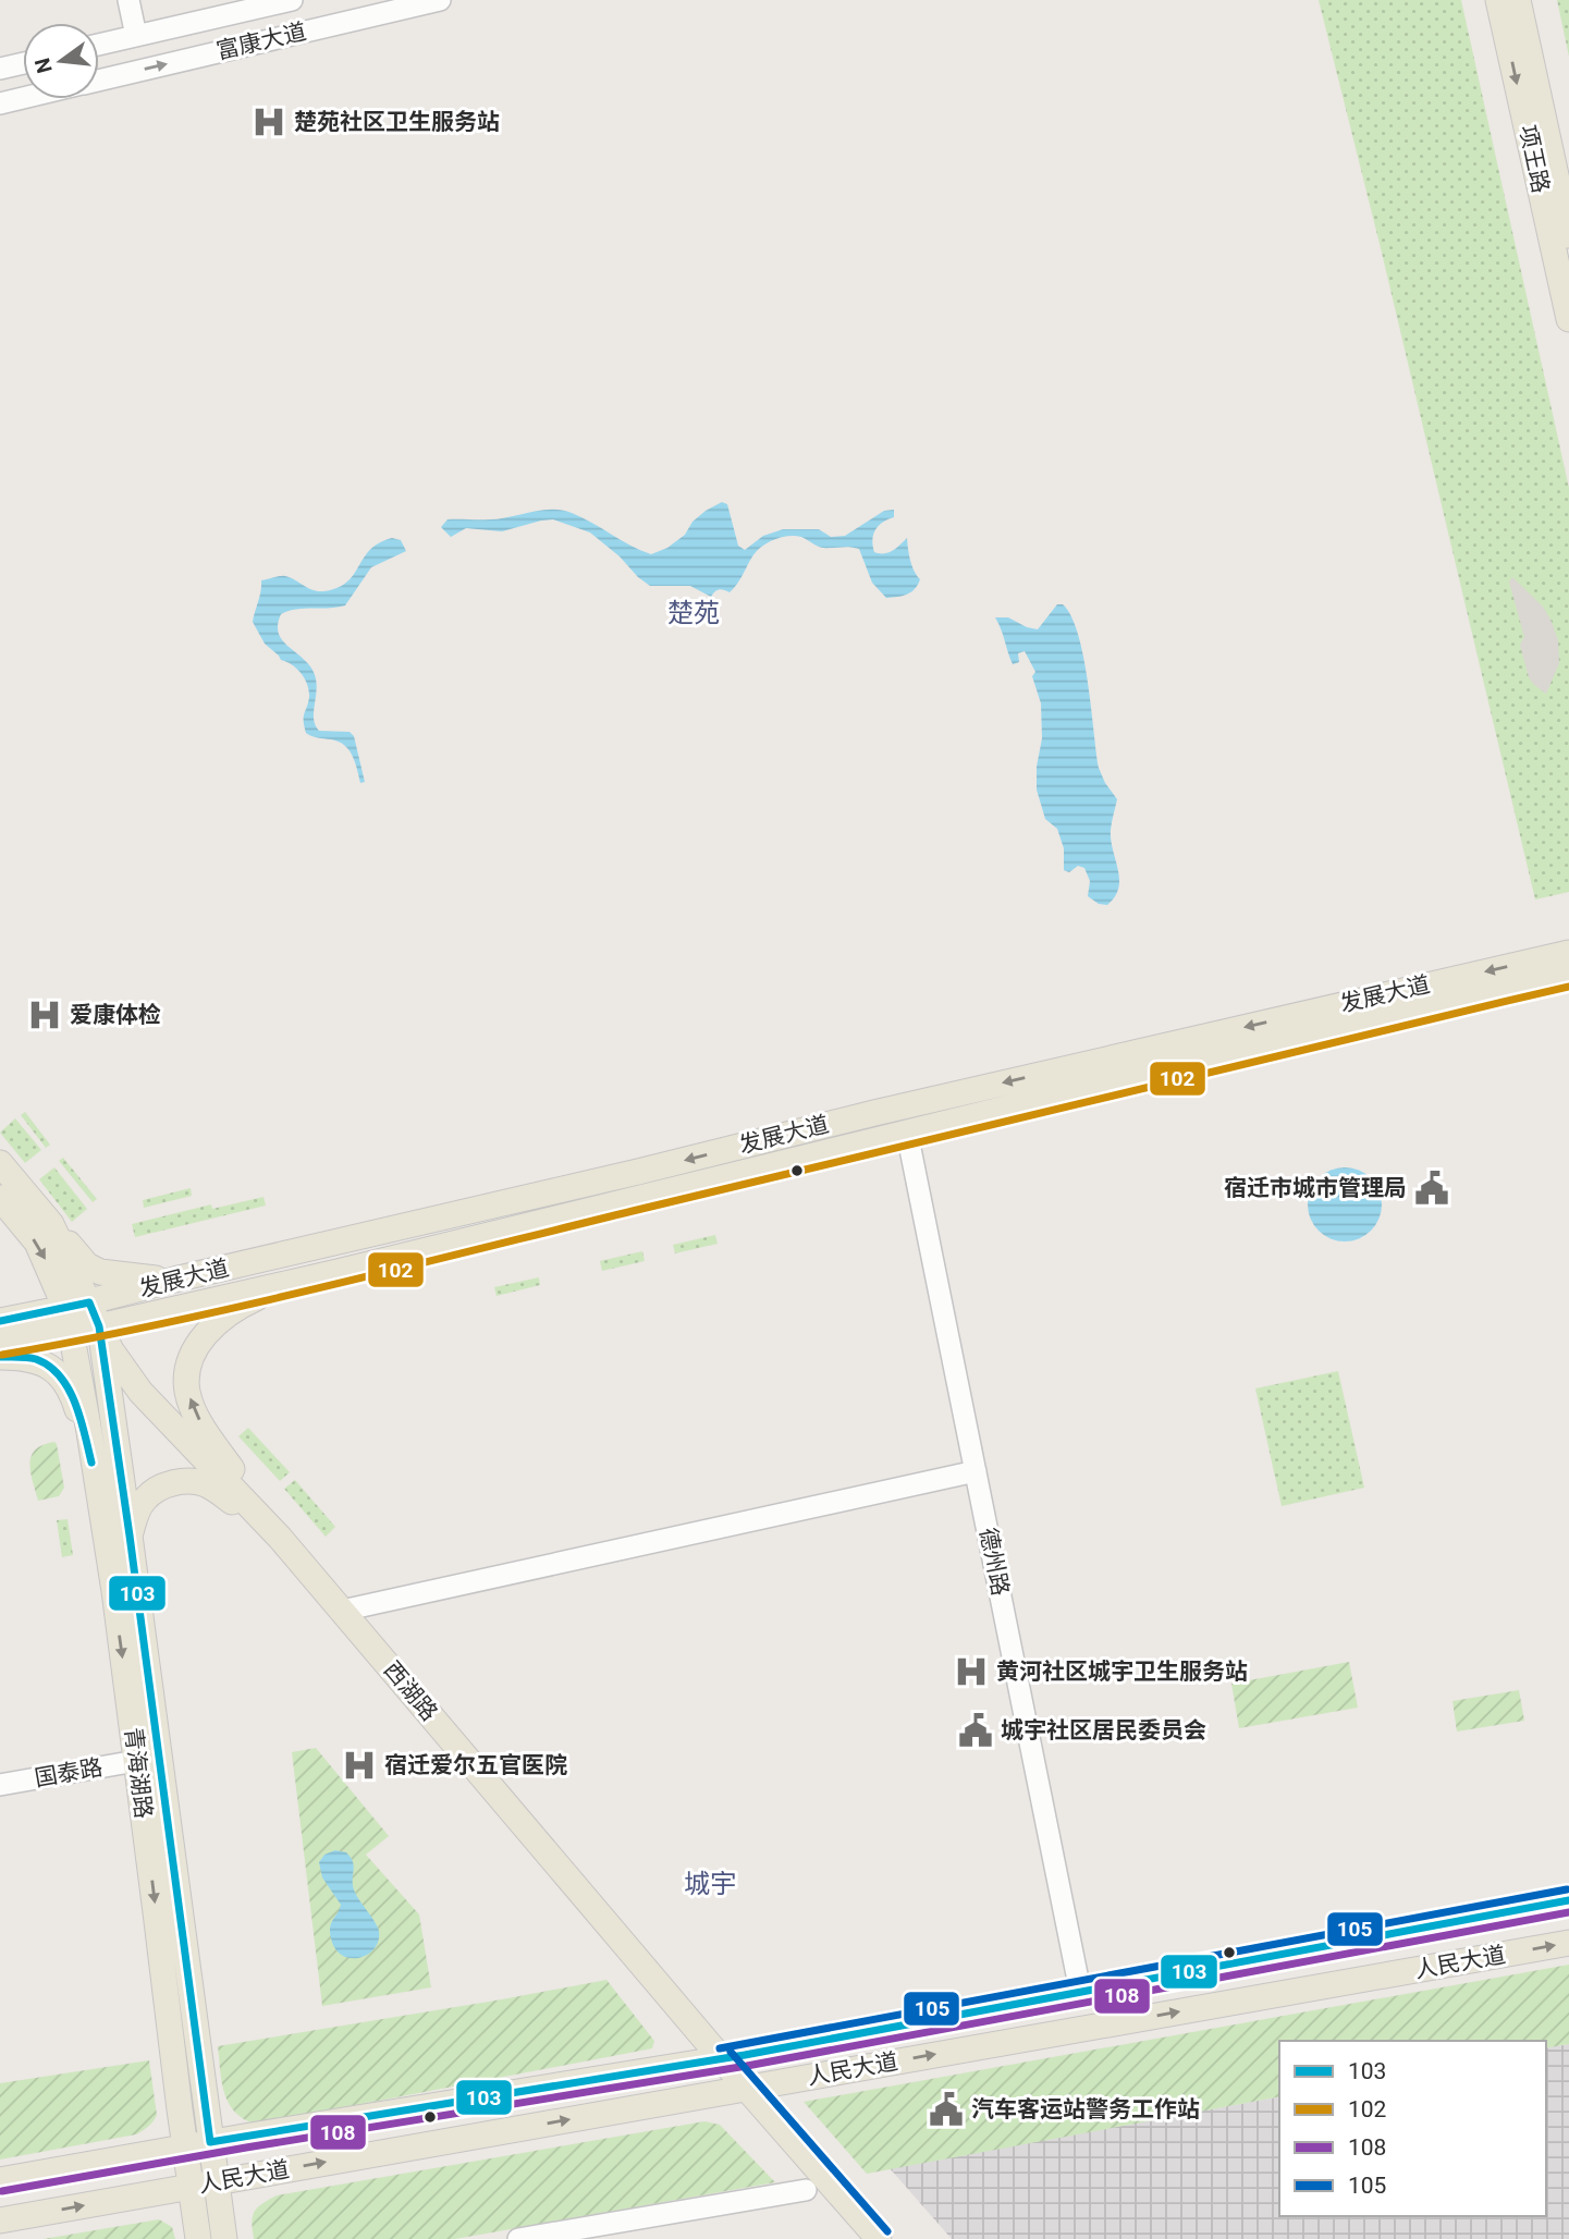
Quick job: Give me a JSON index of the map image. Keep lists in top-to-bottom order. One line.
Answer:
{"streets":{"main road":["项王路","发展大道","西湖路","青海湖路","人民大道"],"street":["富康大道","德州路","国泰路"]},"crossings":[["发展大道","德州路"],["发展大道","西湖路"],["发展大道","青海湖路"],["德州路","人民大道"],["西湖路","青海湖路"],["西湖路","人民大道"],["国泰路","青海湖路"],["青海湖路","人民大道"]],"districts":["楚苑","城宇"],"places":{"hospital":["楚苑社区卫生服务站","爱康体检","黄河社区城宇卫生服务站","宿迁爱尔五官医院"],"public building":["宿迁市城市管理局","城宇社区居民委员会","汽车客运站警务工作站"]},"lines":["transit line 102","transit line 103","transit line 105","transit line 108"],"legend":["103","102","108","105"],"north":"left"}
